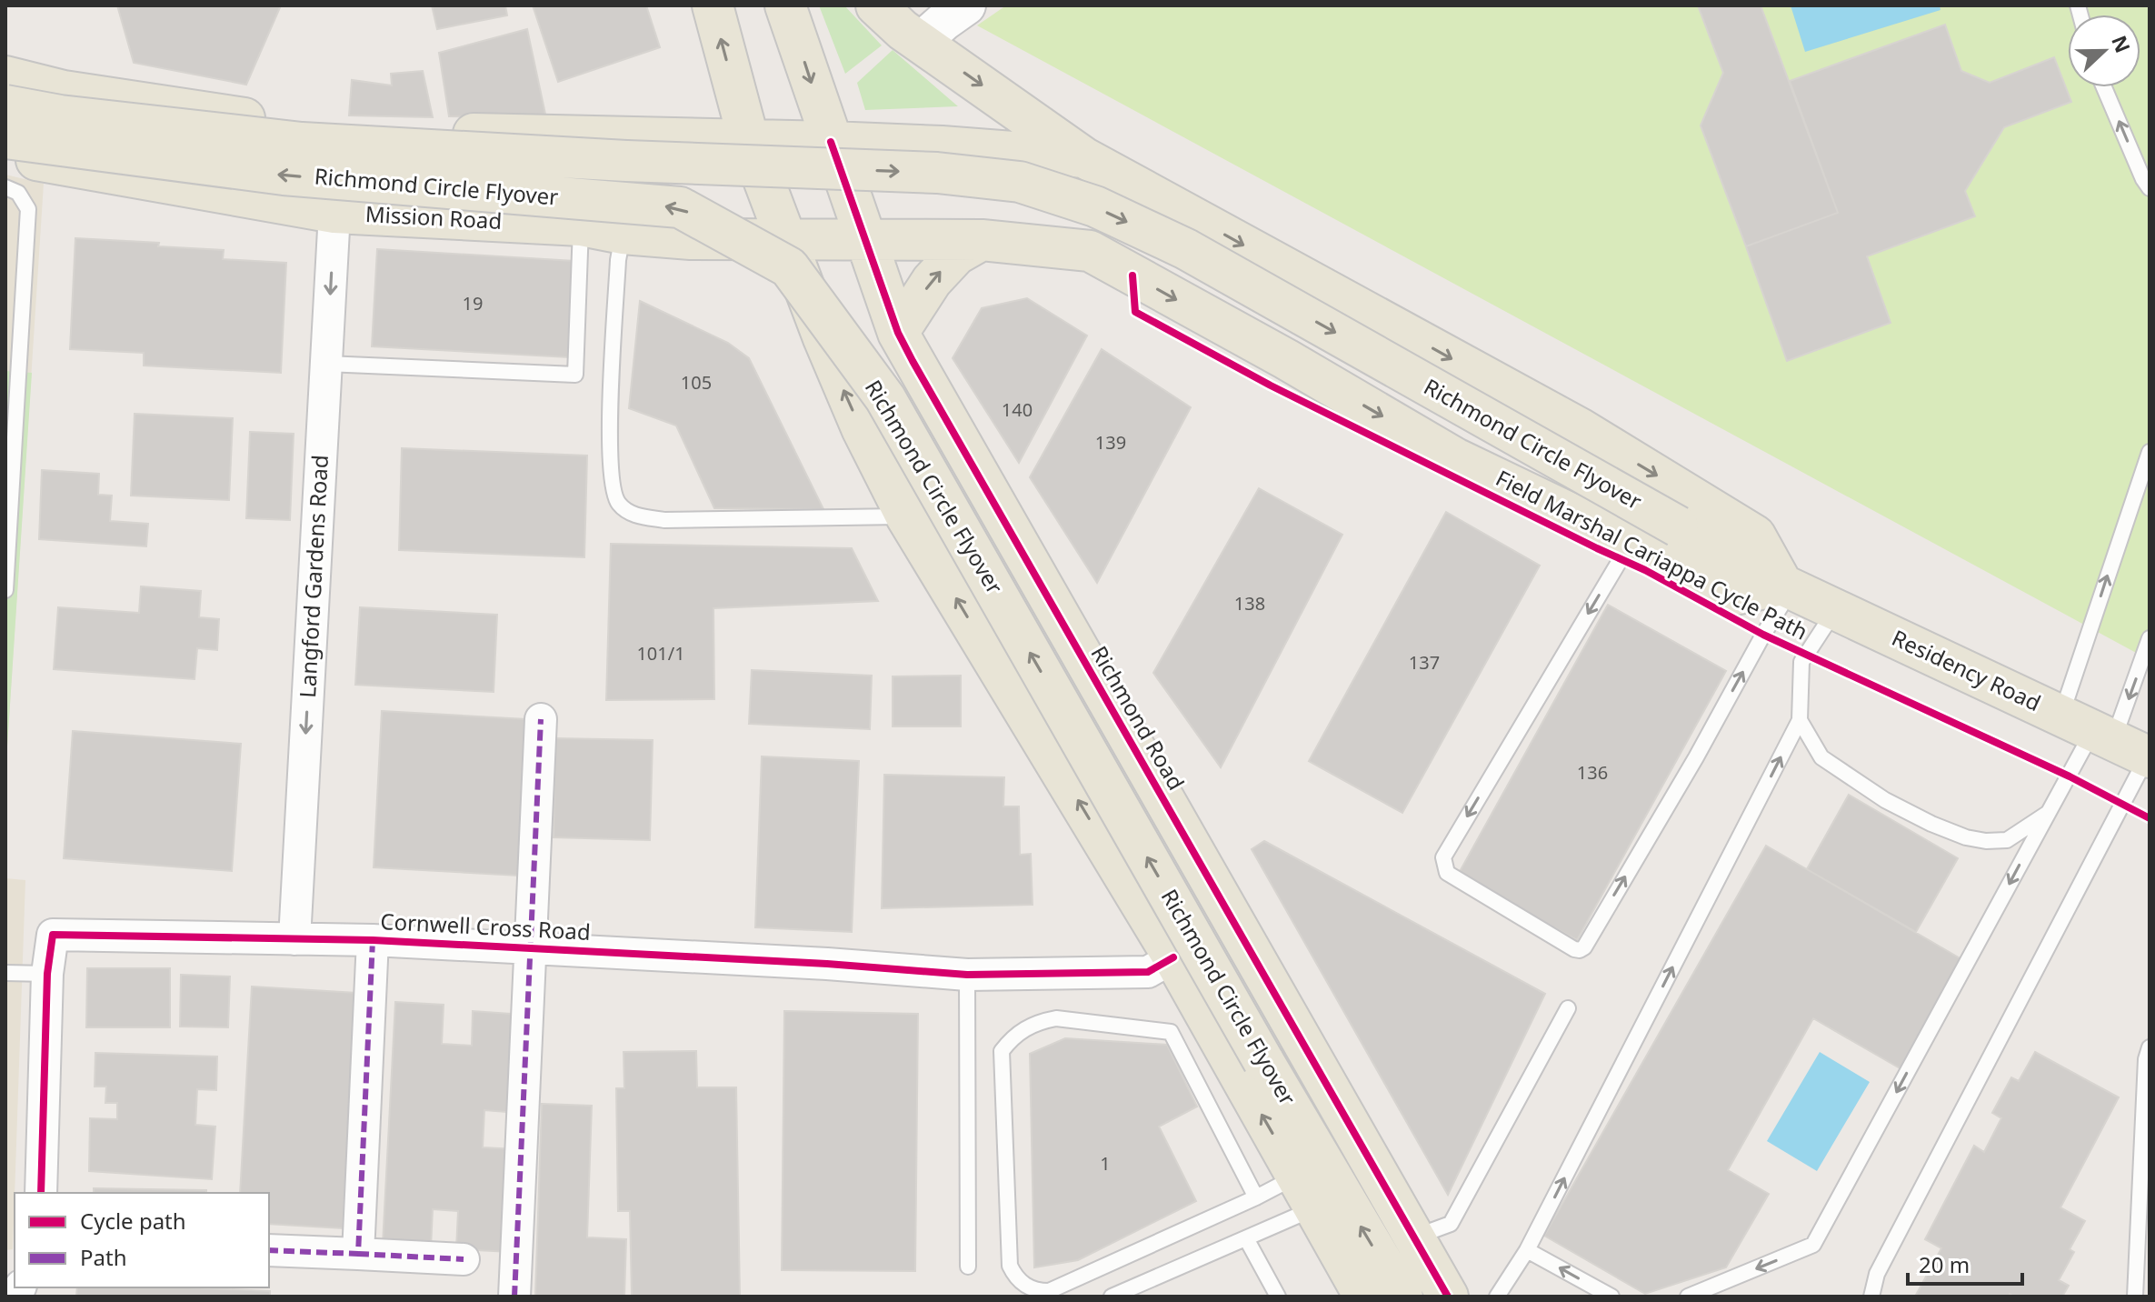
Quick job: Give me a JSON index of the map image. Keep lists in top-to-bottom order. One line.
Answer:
{"streets":{"main road":["Richmond Circle Flyover","Mission Road","Residency Road","Richmond Road"],"street":["Langford Gardens Road","Cornwell Cross Road"],"cycle path":["Field Marshal Cariappa Cycle Path"]},"crossings":[["Richmond Circle Flyover","Mission Road"],["Richmond Circle Flyover","Residency Road"],["Mission Road","Langford Gardens Road"],["Mission Road","Residency Road"],["Mission Road","Richmond Road"],["Langford Gardens Road","Cornwell Cross Road"]],"house_numbers":["19","105","140","139","138","101/1","137","136","1"],"legend":["Cycle path","Path"],"scale_bar":"20 m","north":"right"}
